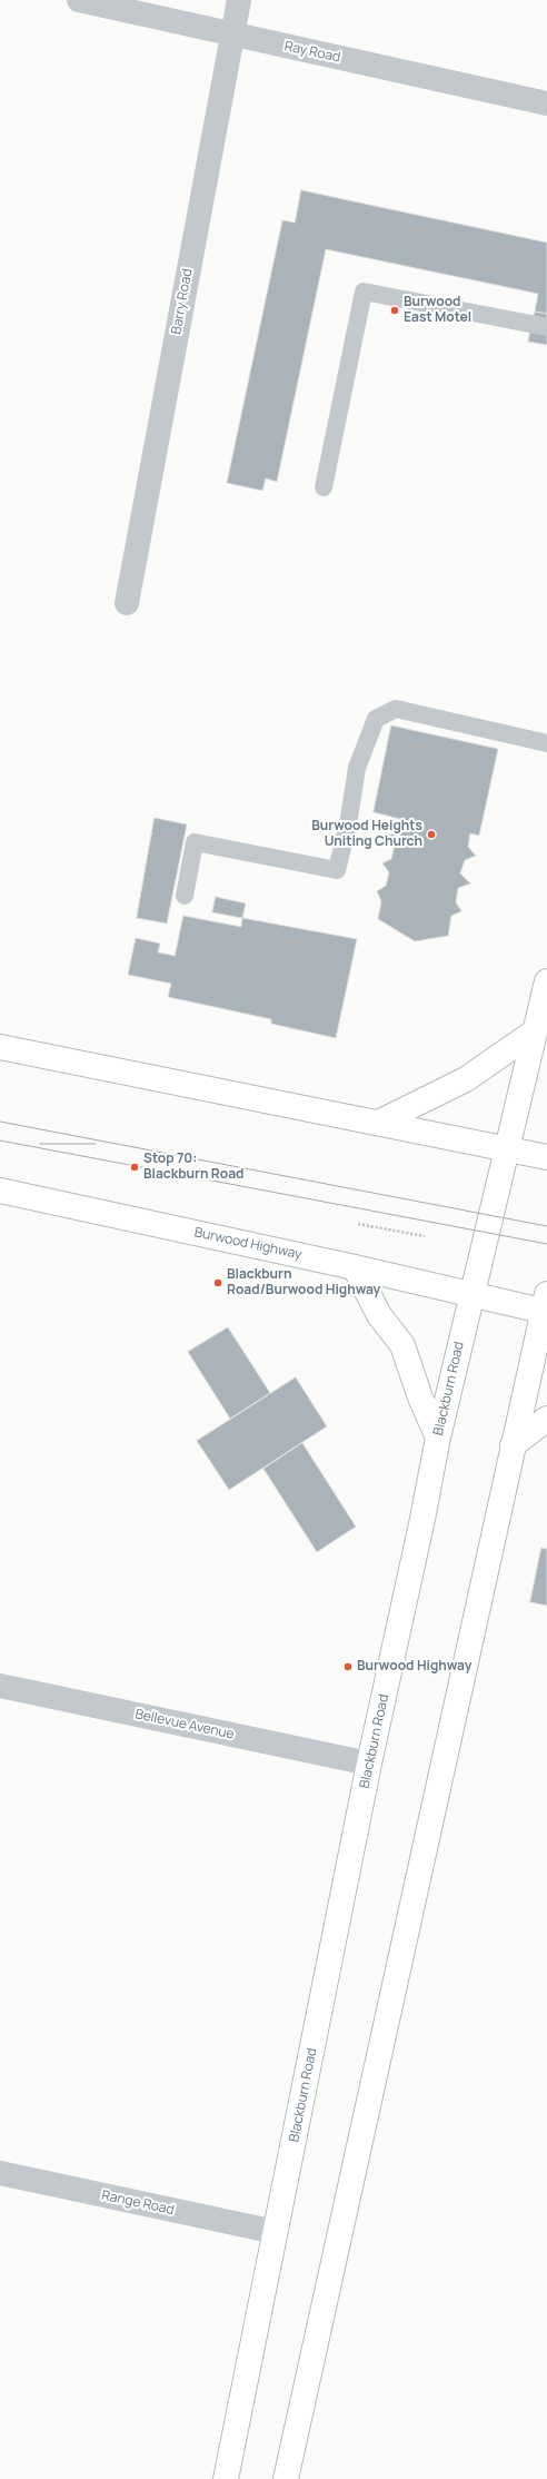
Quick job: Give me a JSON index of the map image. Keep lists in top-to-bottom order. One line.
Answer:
{"streets":{"main road":["Burwood Highway","Blackburn Road"],"street":["Ray Road","Barry Road","Bellevue Avenue","Range Road"]},"crossings":[["Ray Road","Barry Road"],["Burwood Highway","Blackburn Road"],["Blackburn Road","Bellevue Avenue"],["Blackburn Road","Range Road"]],"places":["Burwood East Motel","Burwood Heights Uniting Church","Stop 70: Blackburn Road","Blackburn Road/Burwood Highway","Burwood Highway"]}
